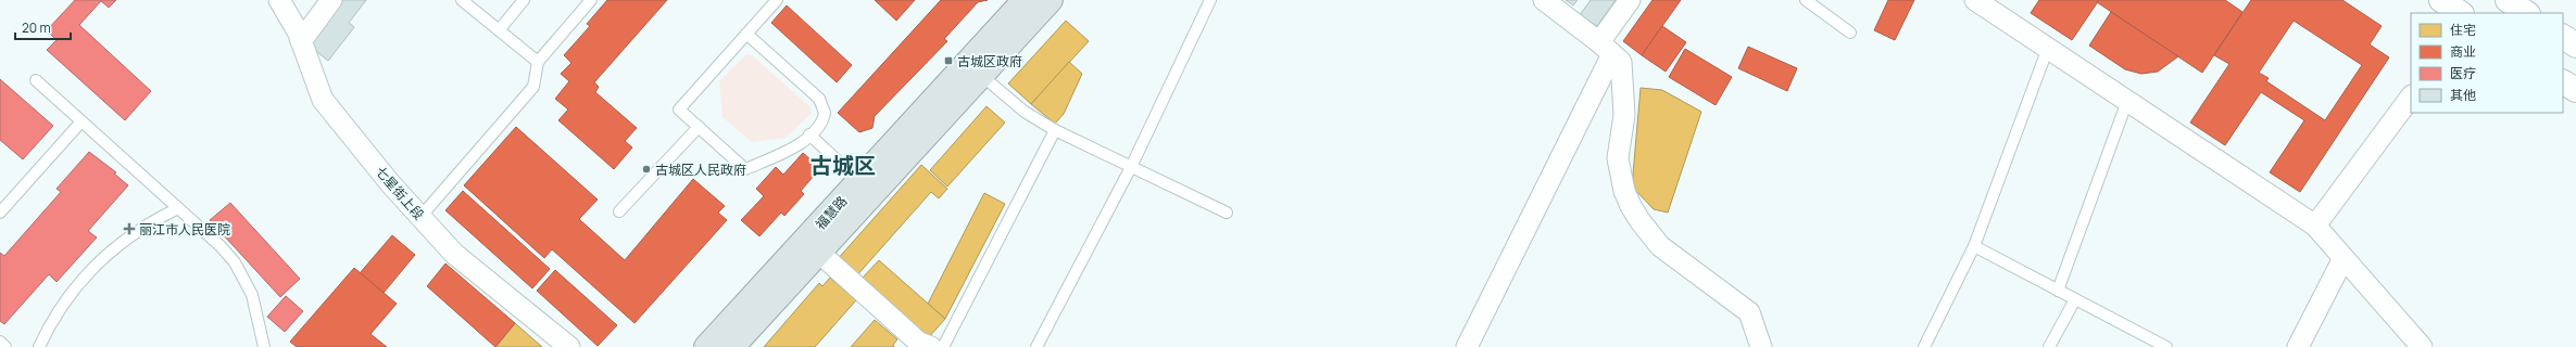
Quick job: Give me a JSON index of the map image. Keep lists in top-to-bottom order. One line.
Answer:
{"streets":{"main road":["福慧路"],"street":["七星街上段"]},"districts":["古城区"],"places":{"transit":["古城区政府"],"other":["古城区人民政府"],"health":["丽江市人民医院"]},"legend":["住宅","商业","医疗","其他"],"scale_bar":"20 m"}
